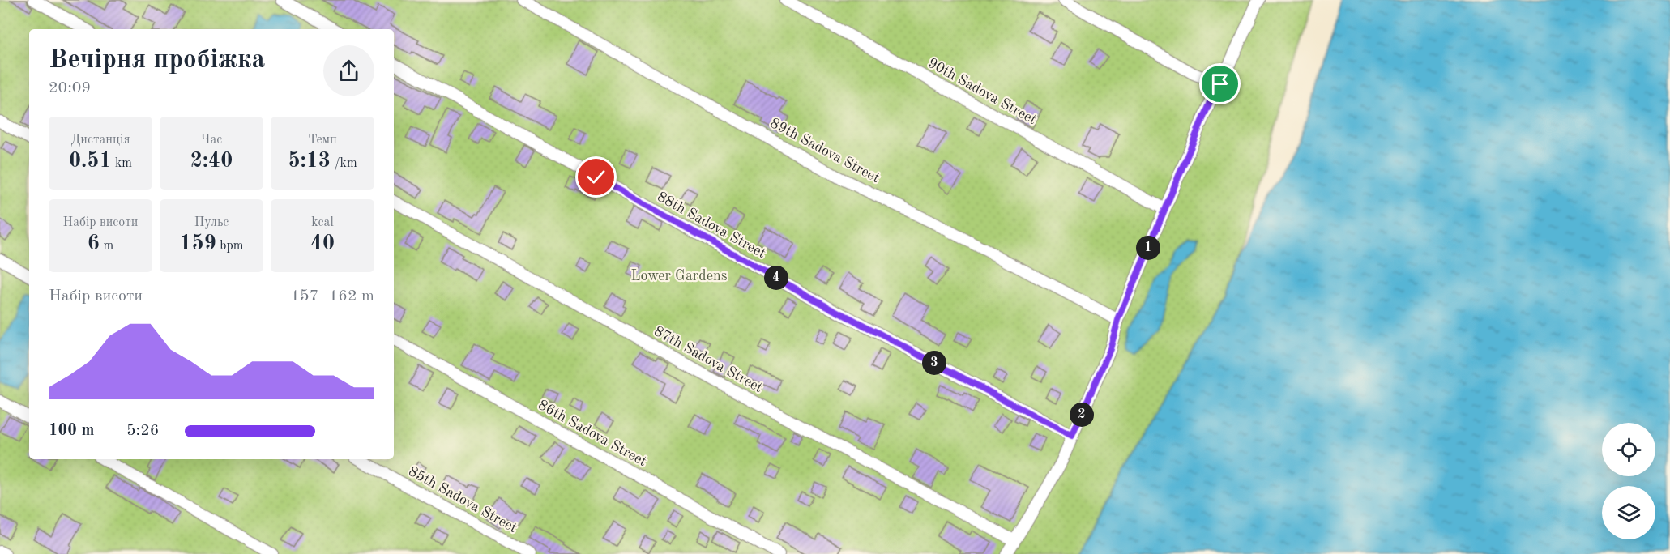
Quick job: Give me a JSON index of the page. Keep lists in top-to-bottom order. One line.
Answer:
{"streets":{"street":["90th Sadova Street","89th Sadova Street","88th Sadova Street","87th Sadova Street","86th Sadova Street","85th Sadova Street"]},"parks":["Lower Gardens"],"page":{"heading":["Вечірня пробіжка","20:09"],"stats":[["Дистанція","0.51 km"],["Час","2:40"],["Темп","5:13 /km"],["Набір висоти","6 m"],["Пульс","159 bpm"],["kcal","40"]],"pins":["1","4","3","2"],"chart":["Набір висоти","157–162 m"],"list":[{"name":"100 m","note":"5:26"}]}}
